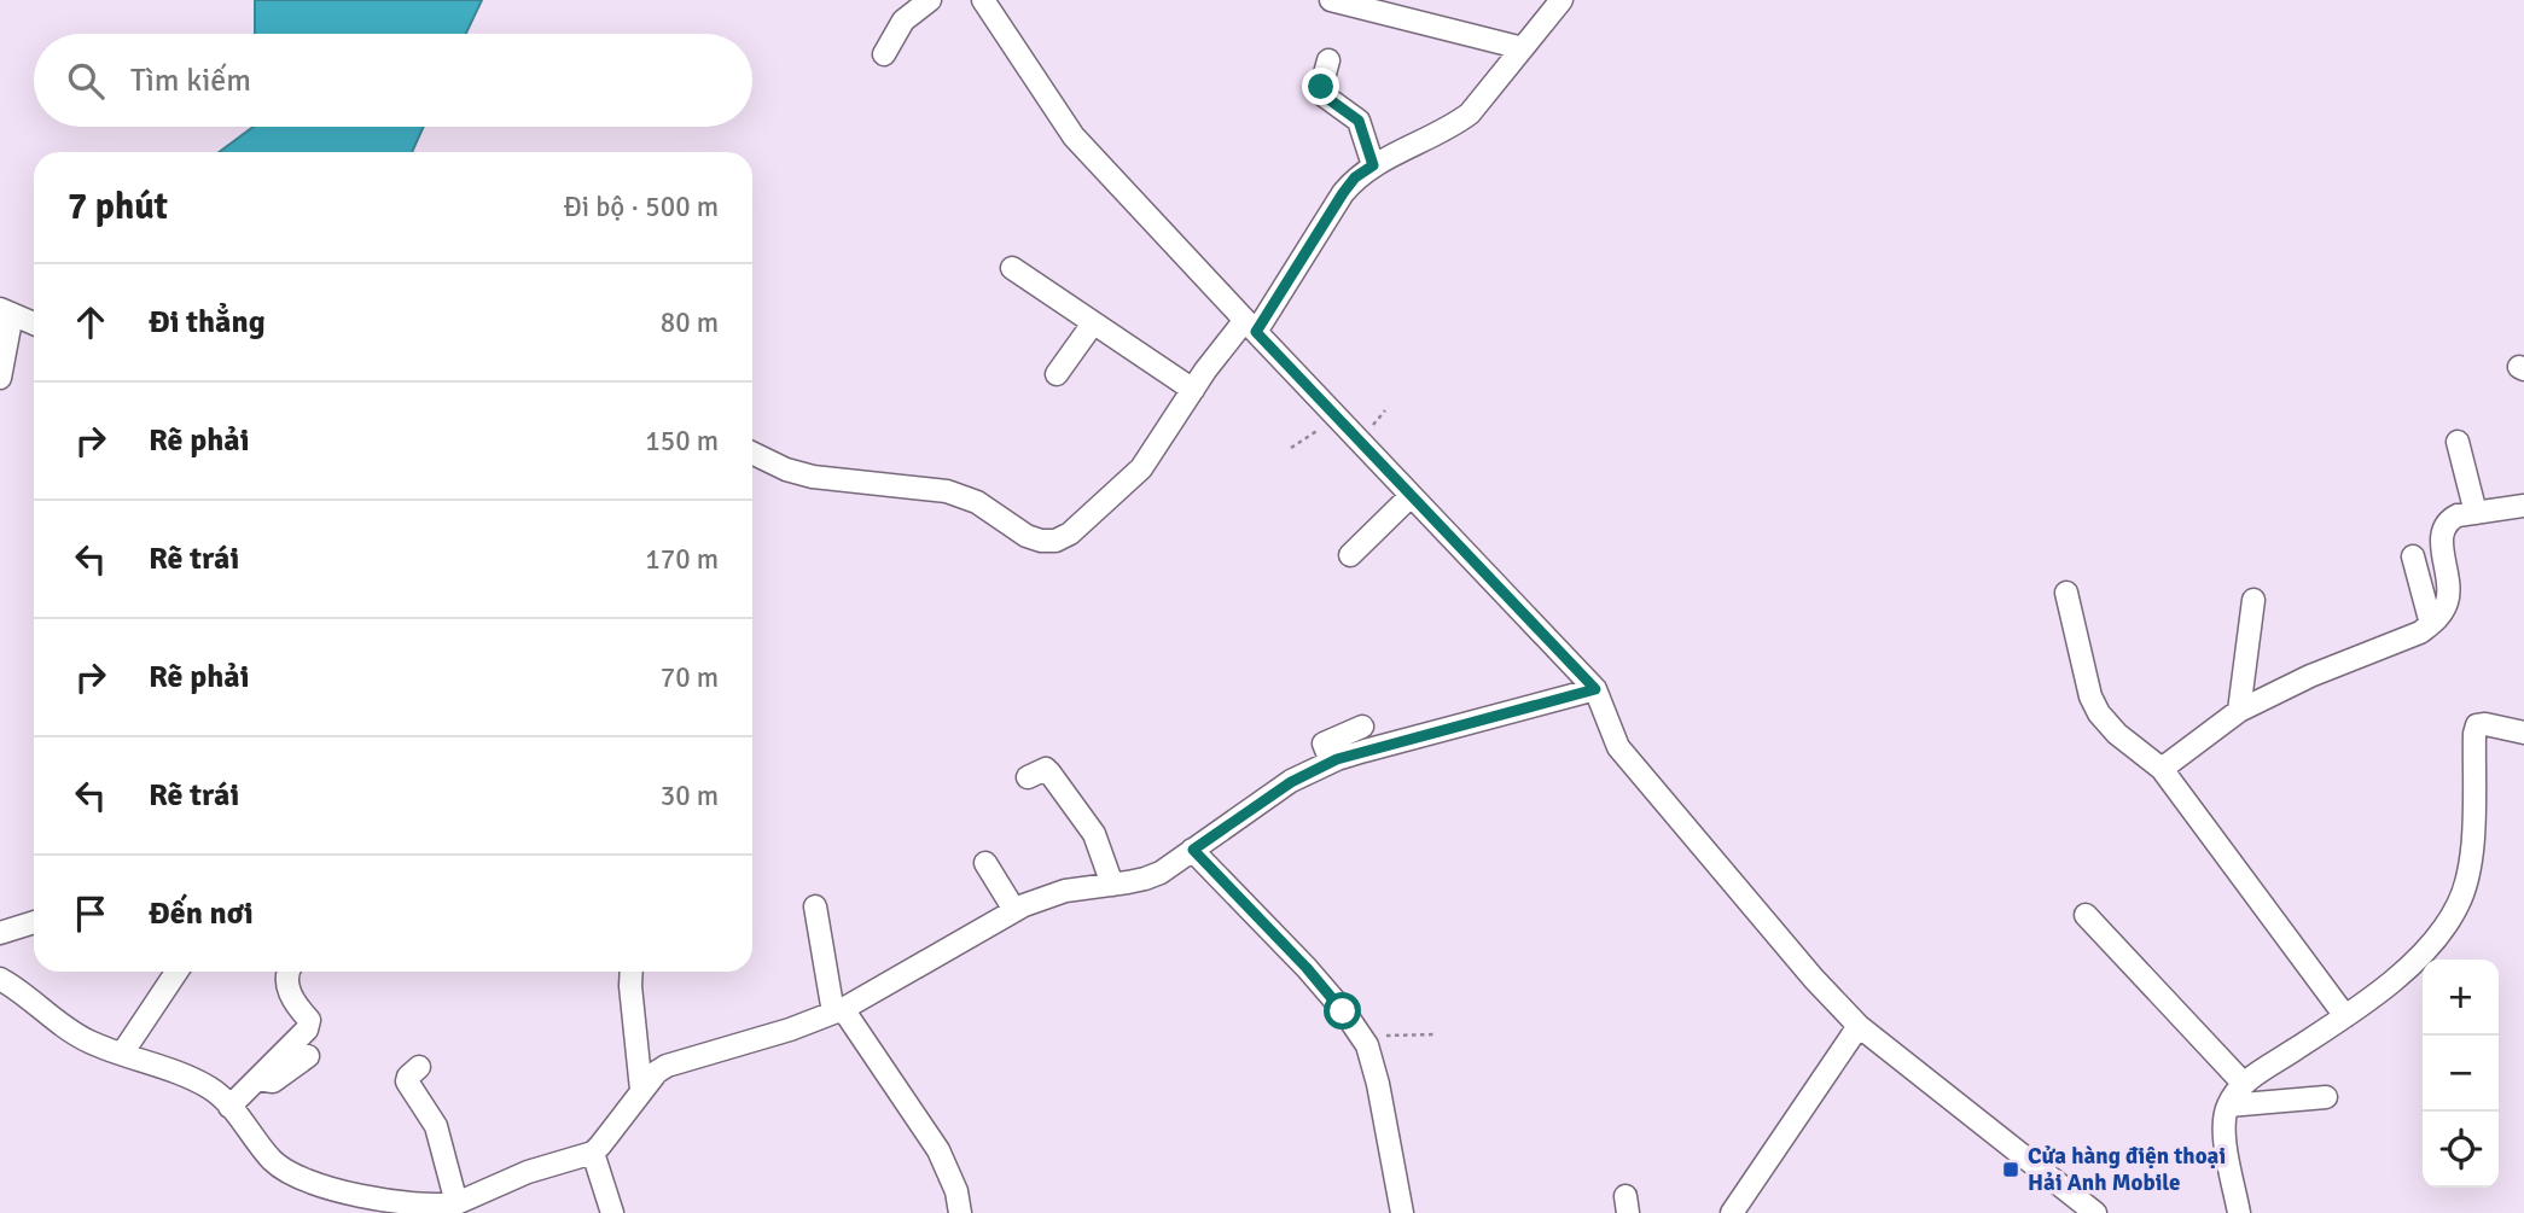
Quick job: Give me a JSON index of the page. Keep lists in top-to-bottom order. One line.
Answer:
{"places":{"transit":["Cửa hàng điện thoại Hải Anh Mobile"]},"page":{"search":"Tìm kiếm","heading":["7 phút","Đi bộ · 500 m"],"list":[["Đi thẳng","80 m"],["Rẽ phải","150 m"],["Rẽ trái","170 m"],["Rẽ phải","70 m"],["Rẽ trái","30 m"],"Đến nơi"],"map_buttons":["+","−"]}}
